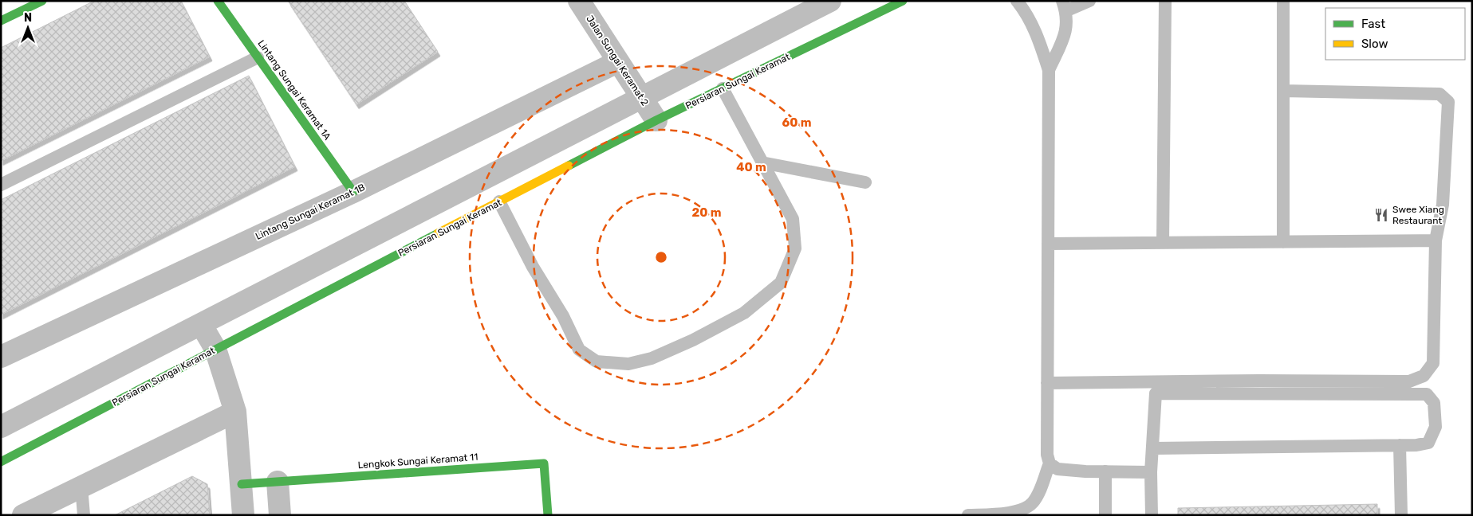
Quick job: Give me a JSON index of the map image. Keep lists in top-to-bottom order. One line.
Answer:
{"streets":{"street":["Jalan Sungai Keramat 2","Persiaran Sungai Keramat","Lintang Sungai Keramat 1A","Lintang Sungai Keramat 1B","Lengkok Sungai Keramat 11"]},"crossings":[["Jalan Sungai Keramat 2","Persiaran Sungai Keramat"],["Jalan Sungai Keramat 2","Lintang Sungai Keramat 1B"],["Lintang Sungai Keramat 1A","Lintang Sungai Keramat 1B"]],"places":{"restaurant":["Swee Xiang Restaurant"]},"legend":["Fast","Slow"],"north":"top","rings":["60 m","40 m","20 m"]}
